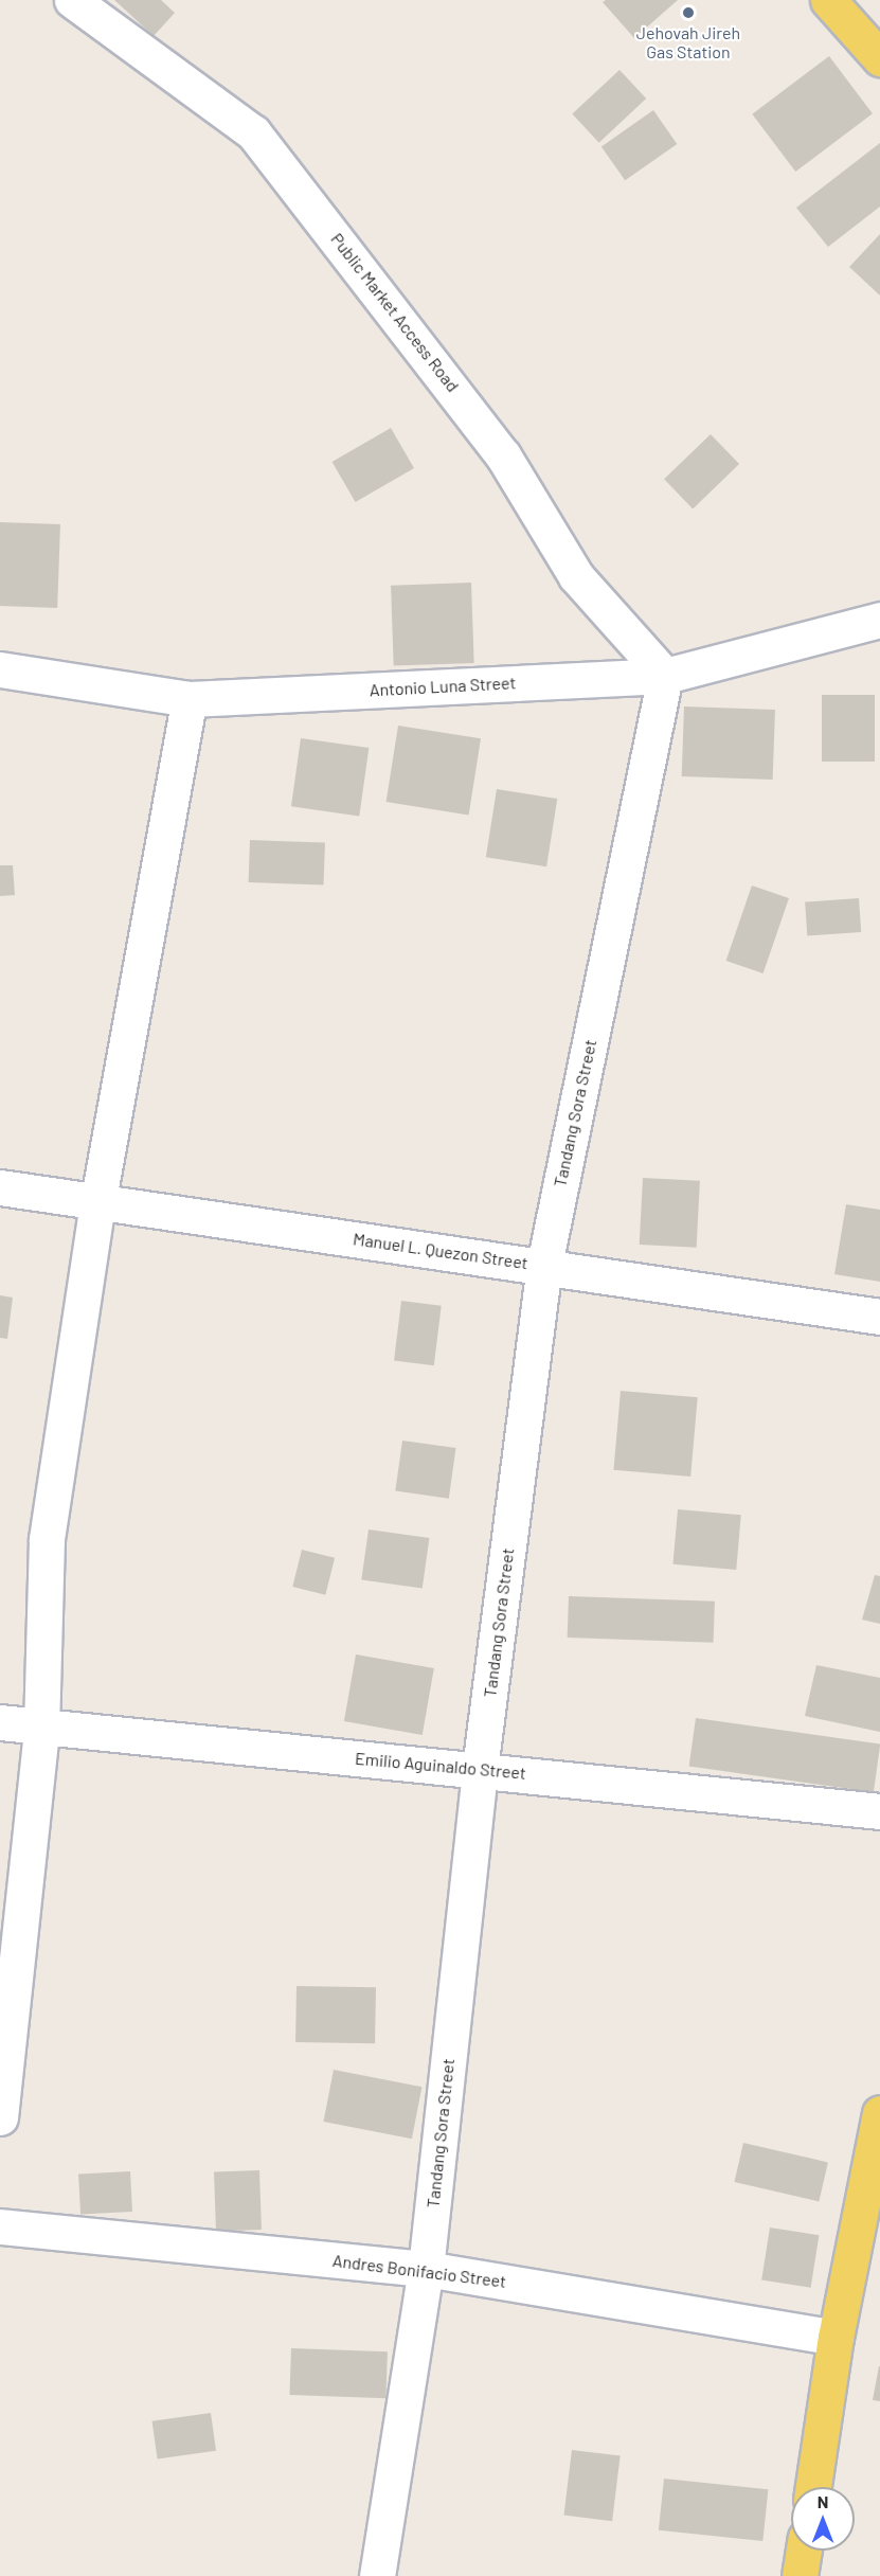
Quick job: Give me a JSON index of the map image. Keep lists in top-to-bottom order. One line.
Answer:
{"streets":{"street":["Public Market Access Road","Antonio Luna Street","Tandang Sora Street","Manuel L. Quezon Street","Emilio Aguinaldo Street","Andres Bonifacio Street"]},"crossings":[["Public Market Access Road","Antonio Luna Street"],["Public Market Access Road","Tandang Sora Street"],["Antonio Luna Street","Tandang Sora Street"],["Tandang Sora Street","Manuel L. Quezon Street"],["Tandang Sora Street","Emilio Aguinaldo Street"],["Tandang Sora Street","Andres Bonifacio Street"]],"places":["Jehovah Jireh Gas Station"],"north":"top"}
